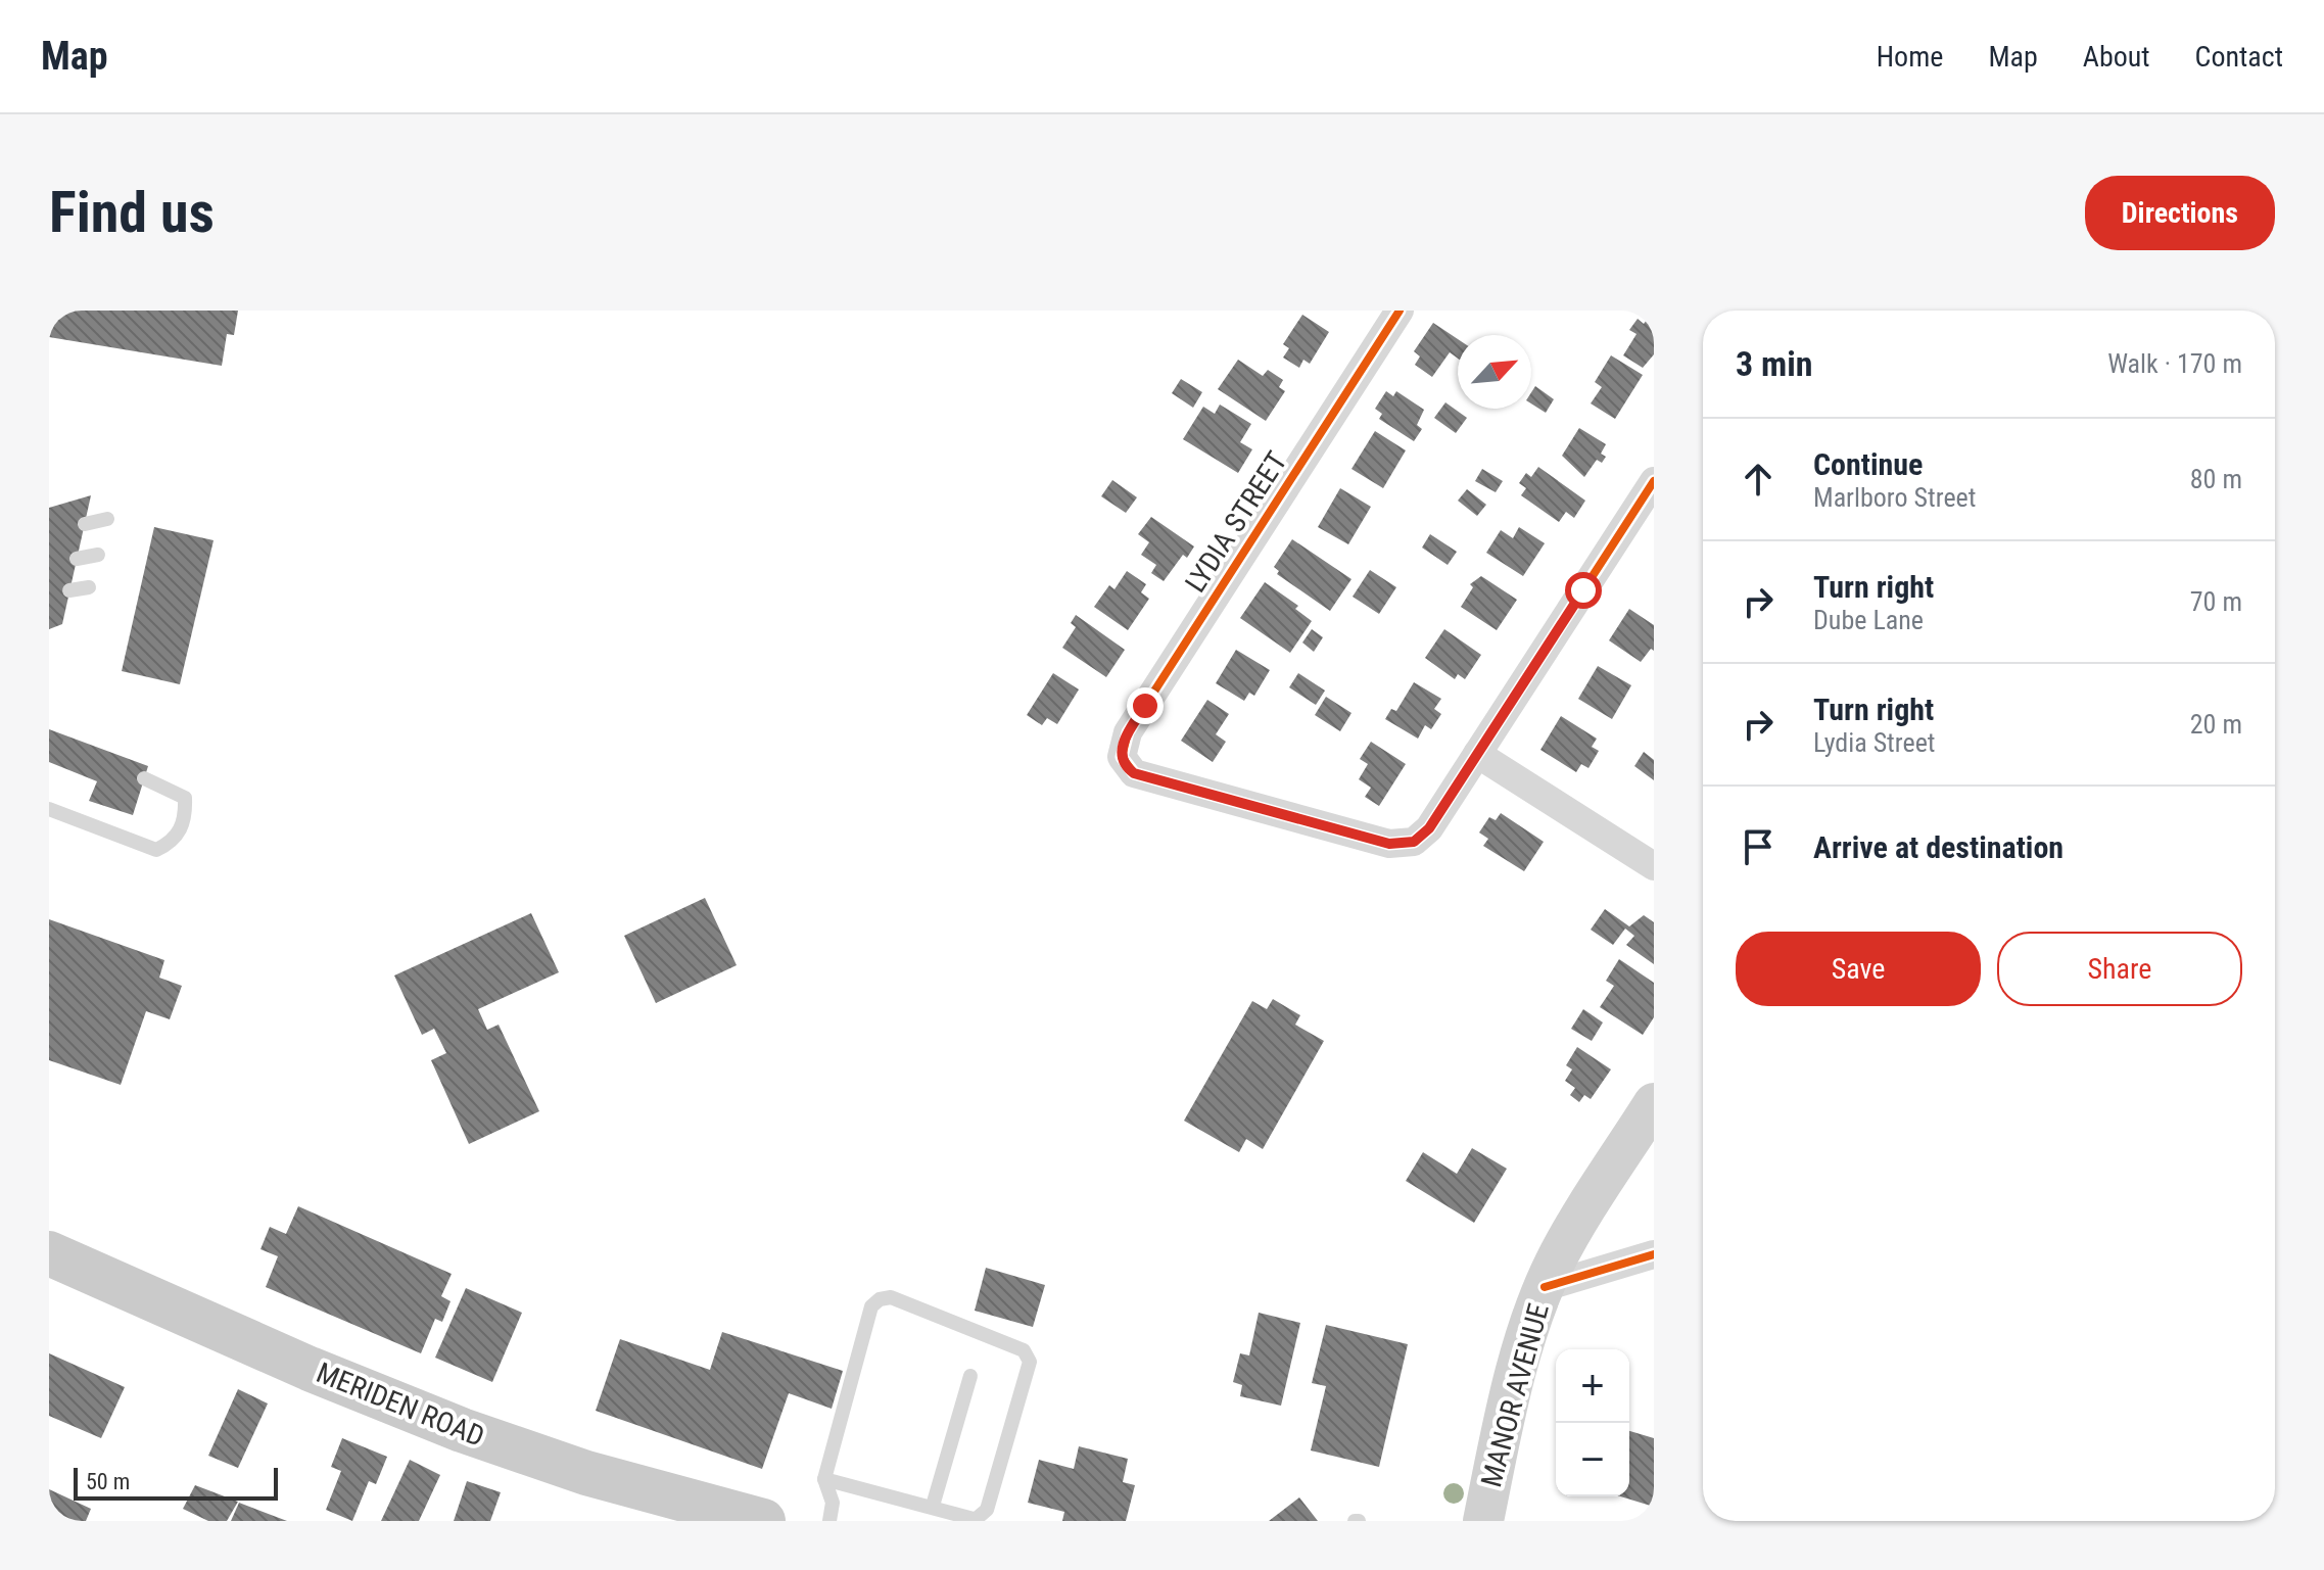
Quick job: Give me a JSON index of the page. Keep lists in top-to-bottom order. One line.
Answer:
{"streets":{"main road":["MANOR AVENUE","MERIDEN ROAD"],"street":["LYDIA STREET"]},"scale_bar":"50 m","north":"top right","page":{"header":"Map","nav":["Home","Map","About","Contact"],"buttons":["Directions",["Save","Share"]],"title":"Find us","heading":["3 min","Walk · 170 m"],"list":[["Continue","Marlboro Street","80 m"],["Turn right","Dube Lane","70 m"],["Turn right","Lydia Street","20 m"],"Arrive at destination"],"map_buttons":["+","−"],"scale":"50 m"}}
